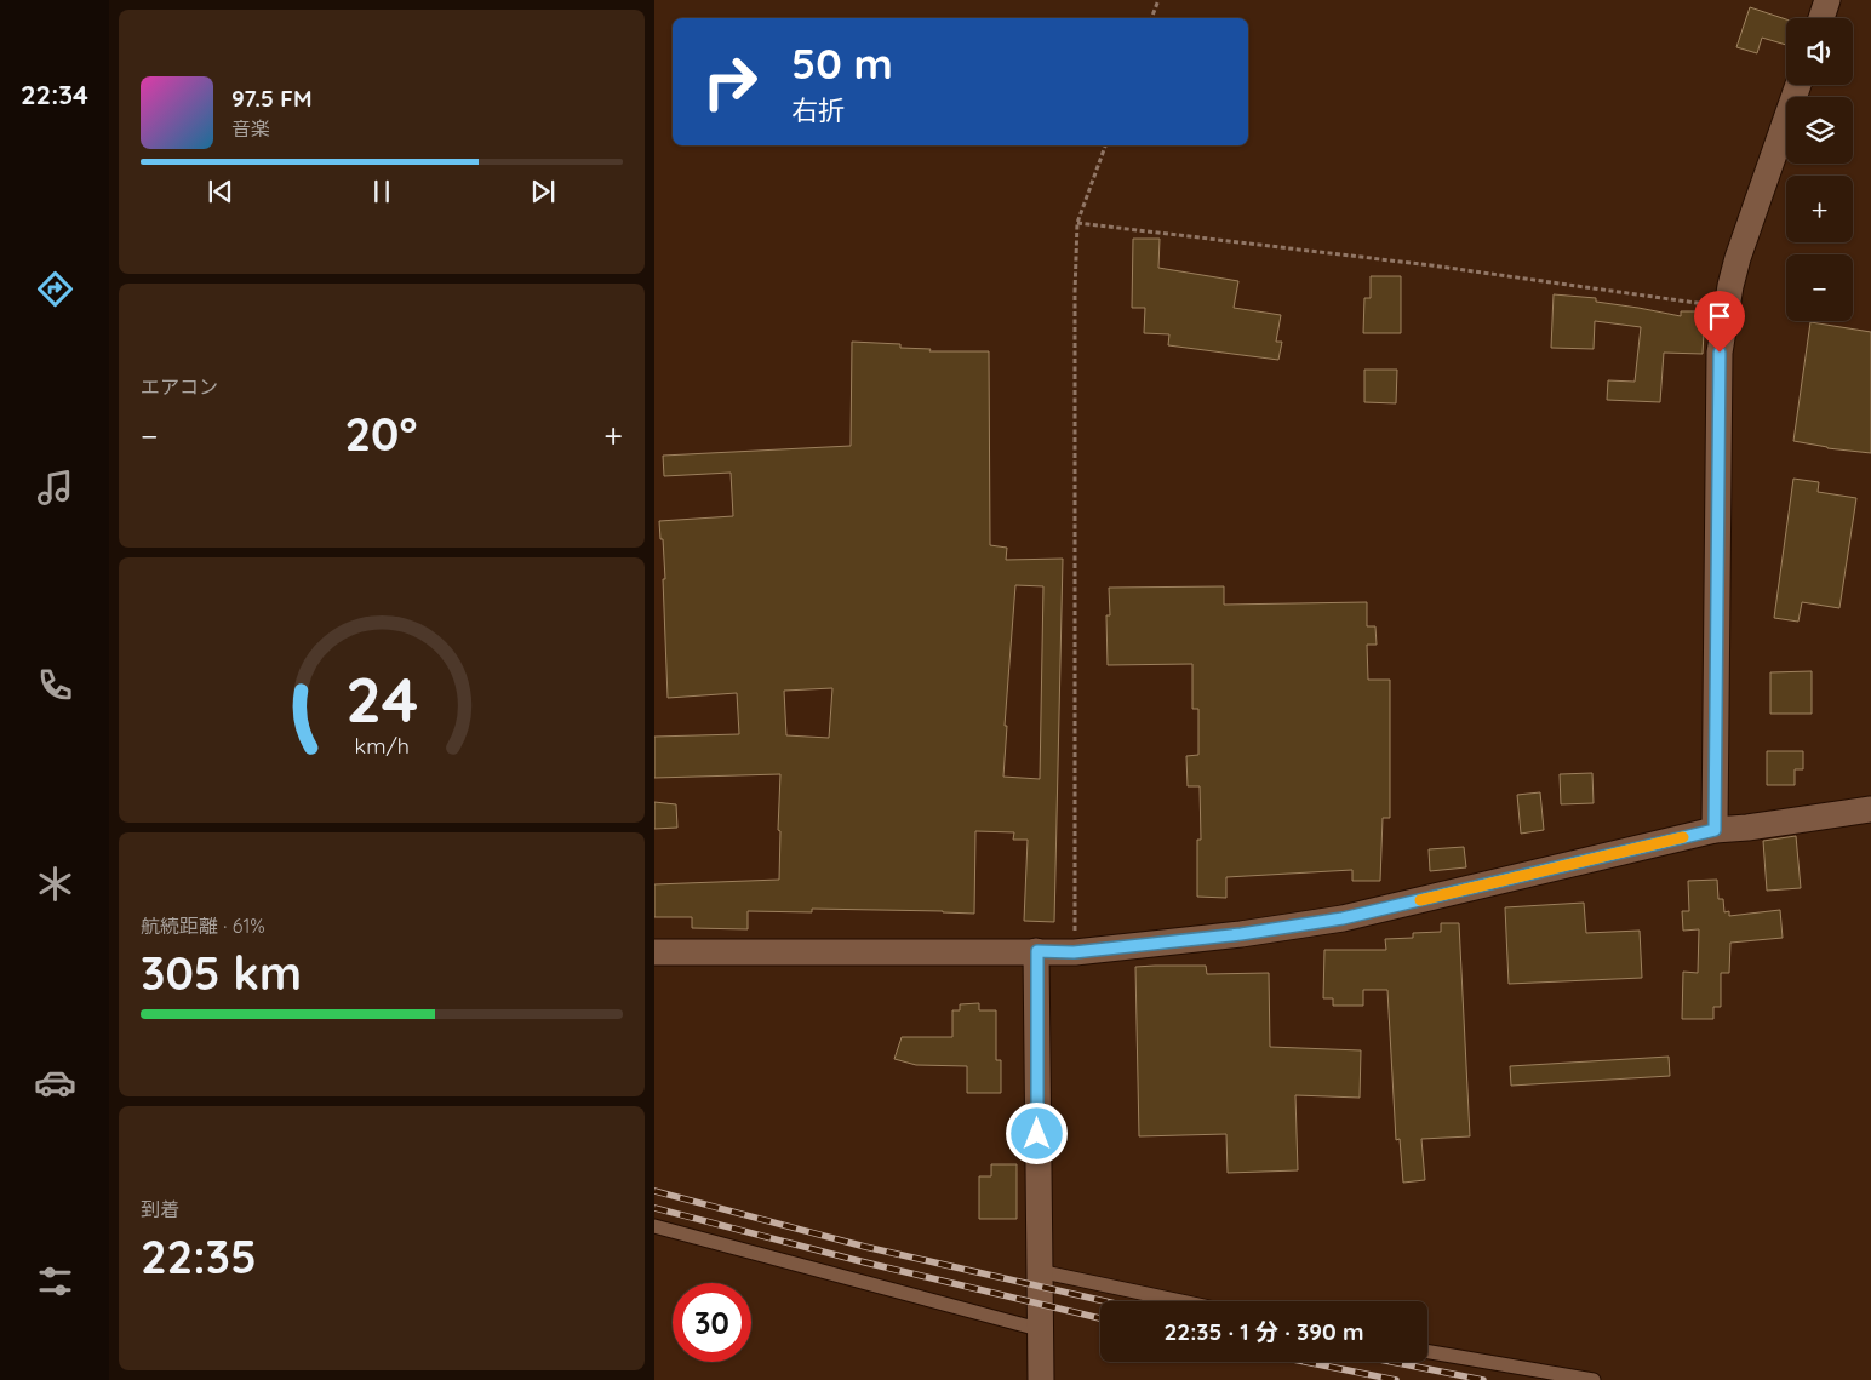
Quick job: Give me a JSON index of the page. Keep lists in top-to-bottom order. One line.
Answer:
{"page":{"tabs":"22:34","map_buttons":["+","−"],"turn":["50 m","右折"],"song":["97.5 FM","音楽"],"tile":["エアコン",["航続距離 · 61%","305 km"],["到着","22:35"]],"heat":["−","20°","+"],"limit":"30","trip":"22:35 · 1 分 · 390 m","gauge":["24","km/h"]}}
